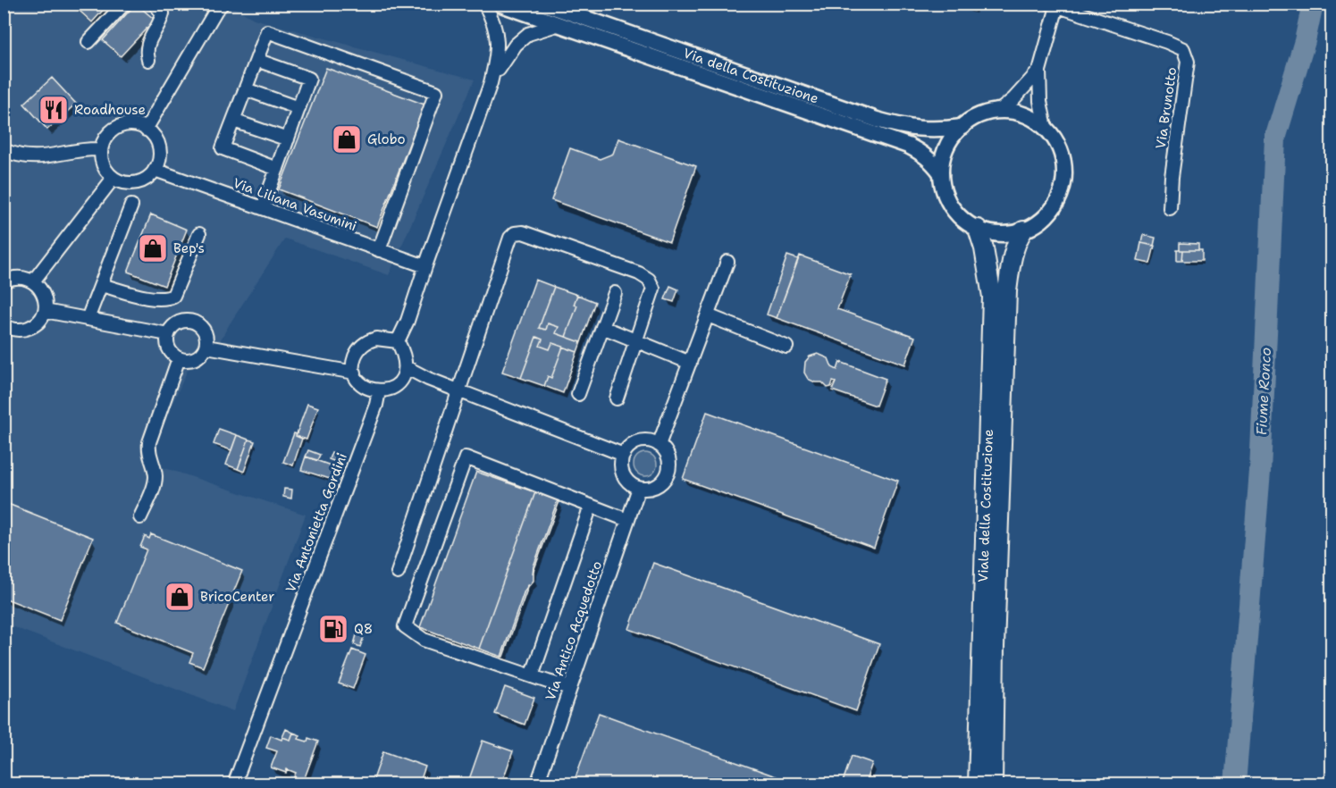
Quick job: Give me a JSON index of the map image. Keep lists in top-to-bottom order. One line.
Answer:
{"streets":{"highway":["Viale della Costituzione"],"main road":["Via della Costituzione"],"street":["Via Brunotto","Via Liliana Vasumini","Via Antonietta Gordini","Via Antico Acquedotto"]},"crossings":[["Via della Costituzione","Via Brunotto"],["Via della Costituzione","Viale della Costituzione"],["Via Brunotto","Viale della Costituzione"]],"water":["Fiume Ronco"],"places":{"restaurant":["Roadhouse"],"shop":["Globo","Bep's","BricoCenter"],"fuel station":["Q8"]}}
